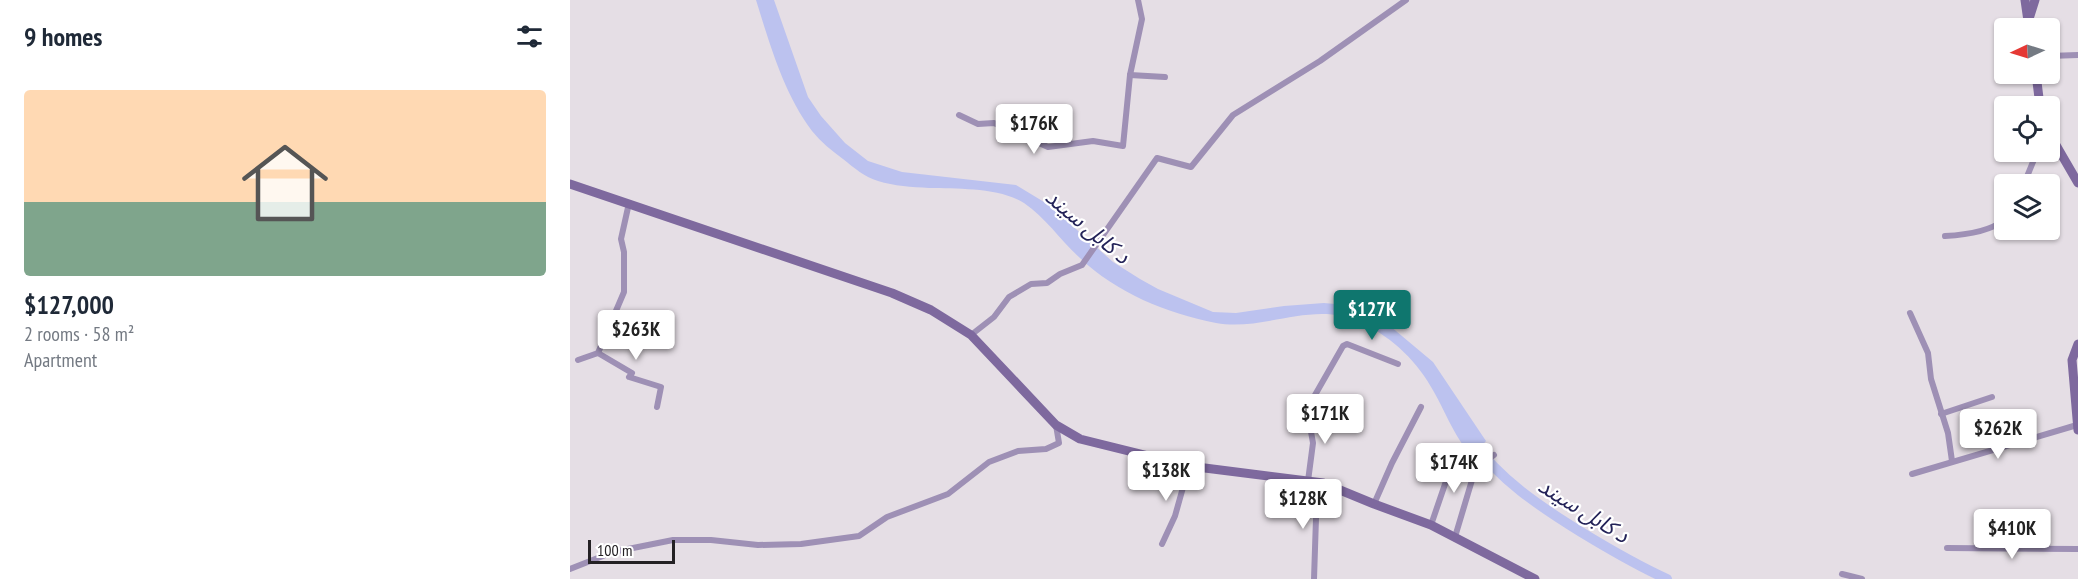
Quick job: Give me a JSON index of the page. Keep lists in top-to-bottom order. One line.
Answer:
{"water":["د کابل سيند"],"scale_bar":"100 m","north":"left","page":{"heading":"9 homes","list":[{"name":"$127,000","note":"2 rooms · 58 m² · Apartment"}],"price":["$176K","$127K","$263K","$171K","$262K","$174K","$138K","$128K","$410K"],"scale":"100 m"}}
